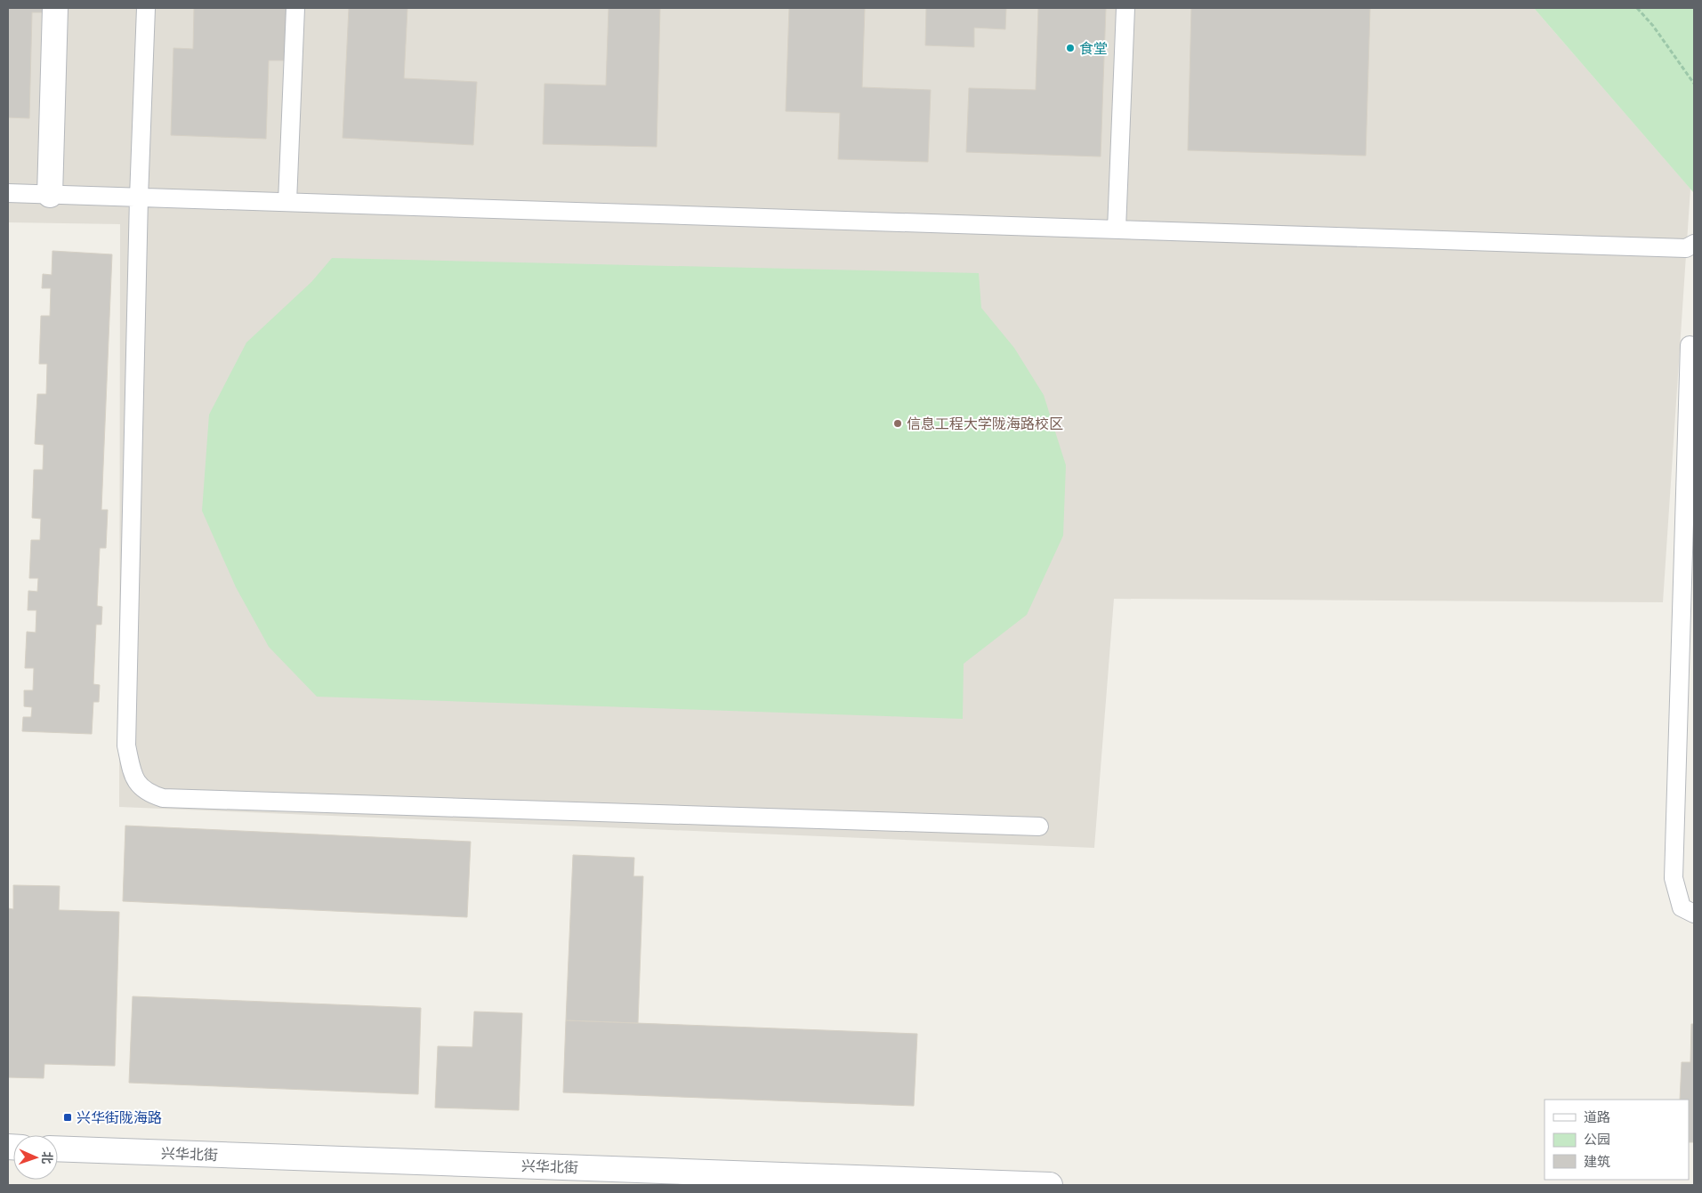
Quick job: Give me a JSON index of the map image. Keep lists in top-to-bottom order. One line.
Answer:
{"streets":{"street":["兴华北街"]},"places":{"other":["食堂","信息工程大学陇海路校区"],"transit":["兴华街陇海路"]},"legend":["道路","公园","建筑"],"north":"right"}
